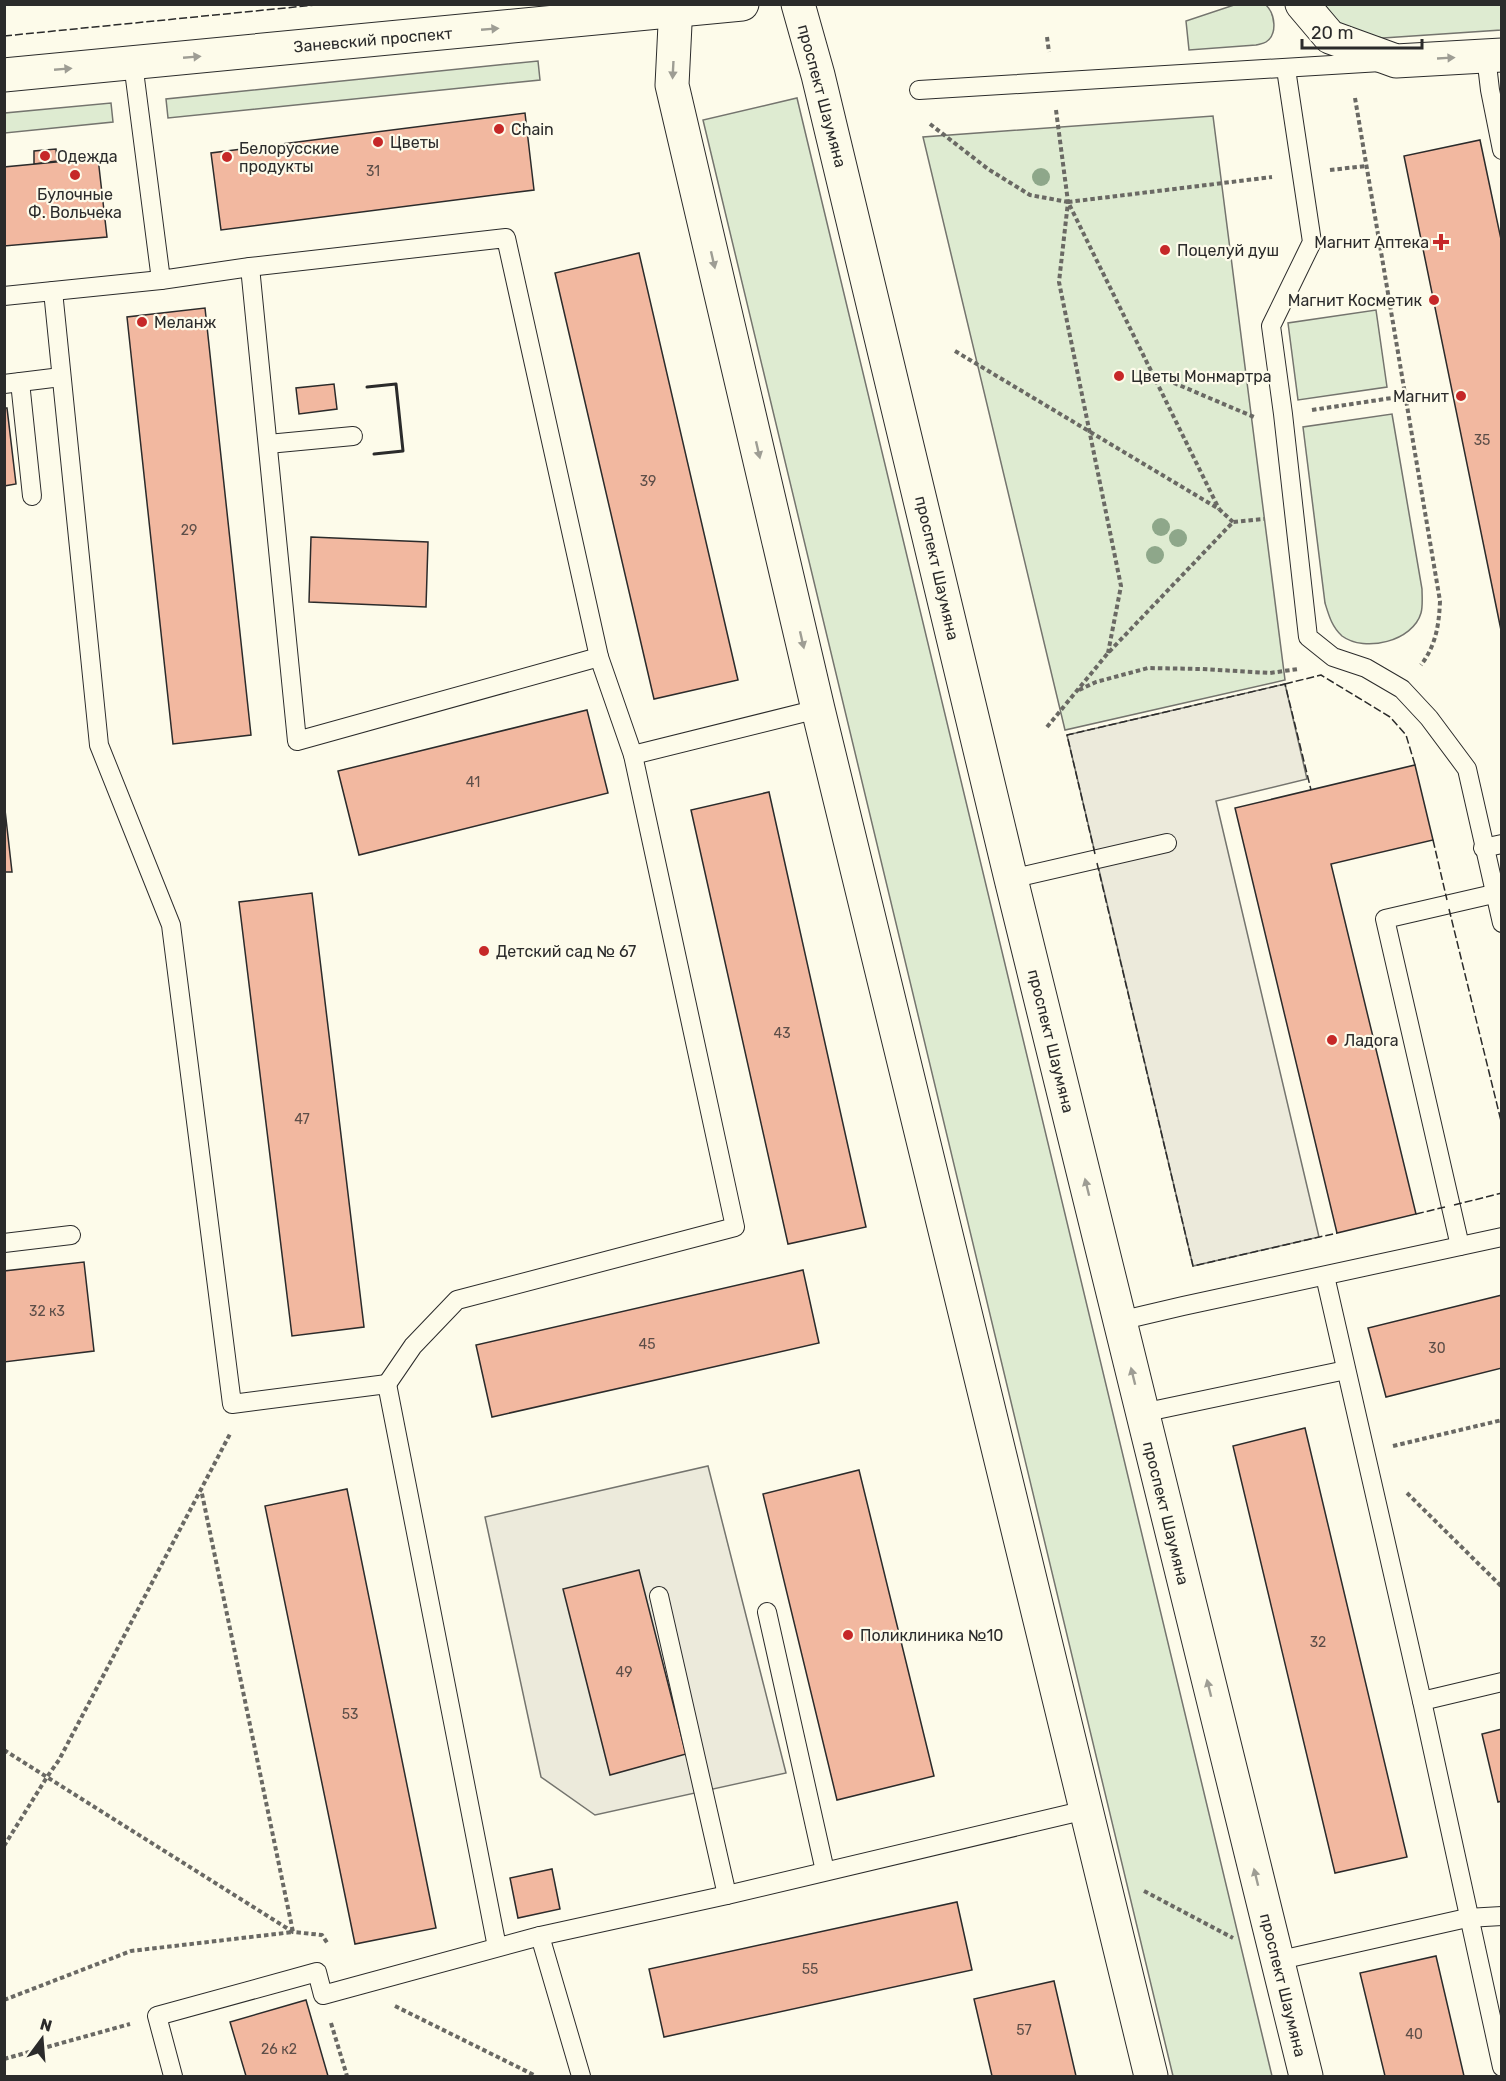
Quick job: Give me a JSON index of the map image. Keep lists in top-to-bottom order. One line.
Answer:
{"streets":{"street":["Заневский проспект","проспект Шаумяна"]},"one_way":["Заневский проспект"],"places":{"other":["Chain","Цветы","Одежда","Белорусские продукты","Булочные Ф. Вольчека","Поцелуй душ","Магнит Косметик","Меланж","Цветы Монмартра","Магнит","Детский сад № 67","Ладога","Поликлиника №10"],"health":["Магнит Аптека"]},"house_numbers":["31","35","39","29","41","43","47","32 к3","45","30","32","49","53","55","57","40","26 к2"],"scale_bar":"20 m","north":"top"}
